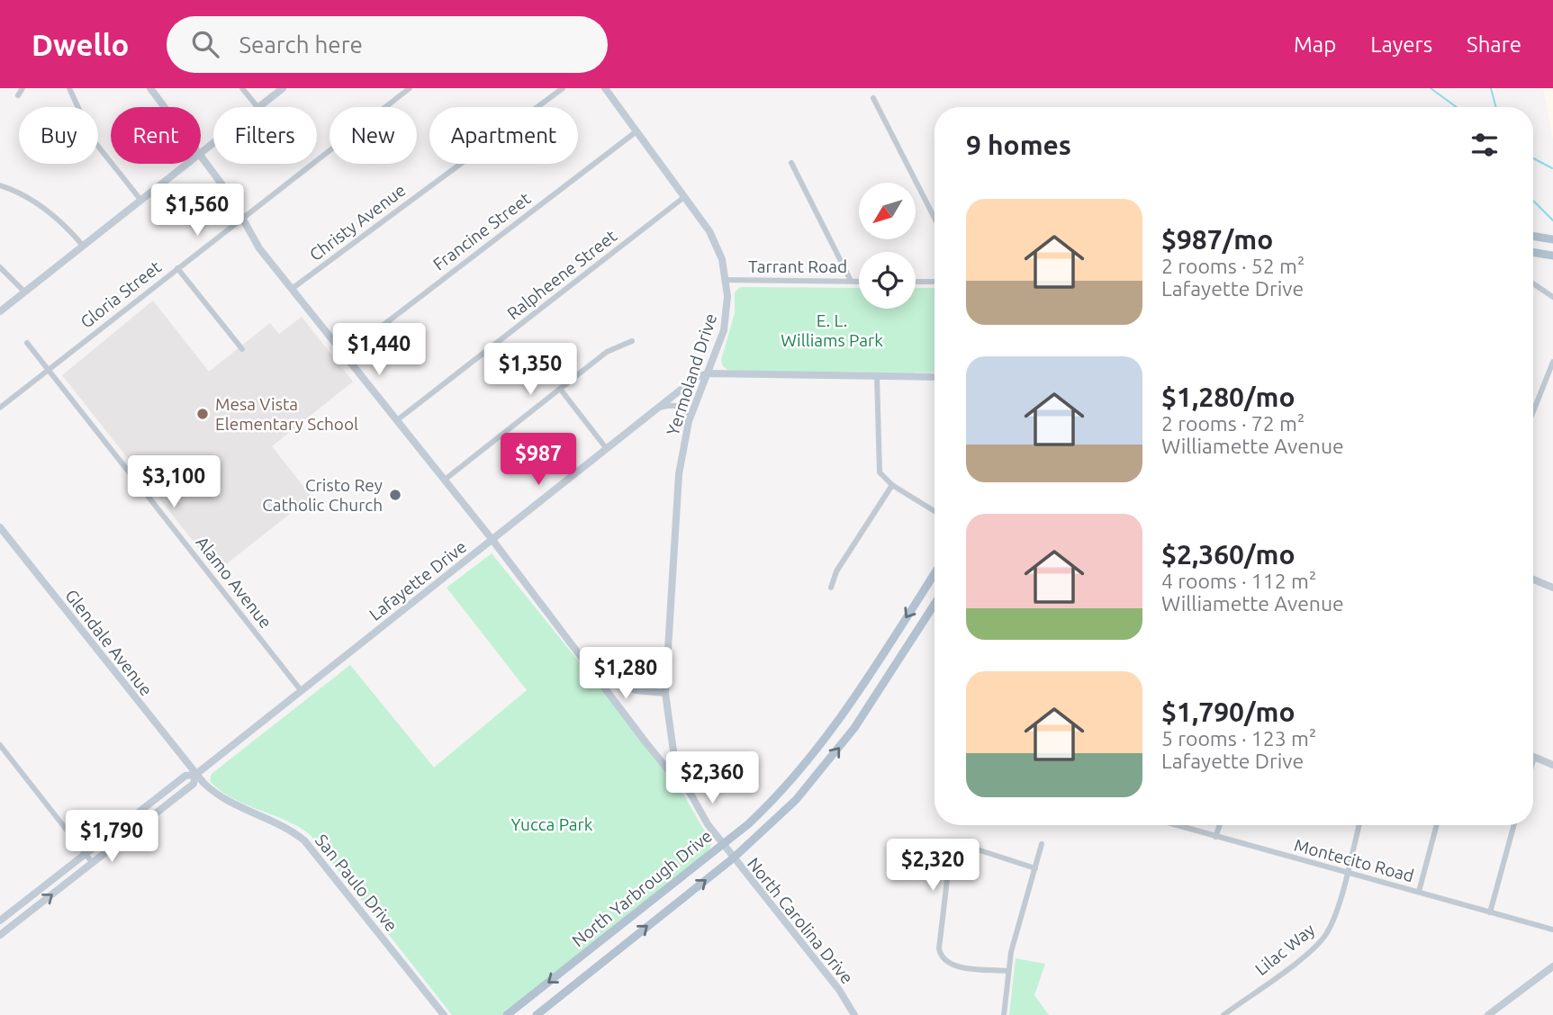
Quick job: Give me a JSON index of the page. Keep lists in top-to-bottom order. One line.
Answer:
{"streets":{"main road":["North Yarbrough Drive"],"street":["Christy Avenue","Francine Street","Tarrant Road","Ralpheene Street","Gloria Street","Yermoland Drive","Lafayette Drive","Alamo Avenue","Glendale Avenue","Montecito Road","San Paulo Drive","North Carolina Drive","Lilac Way"]},"crossings":[["Francine Street","Yermoland Drive"],["Tarrant Road","Yermoland Drive"],["Ralpheene Street","Yermoland Drive"],["Gloria Street","Alamo Avenue"],["Yermoland Drive","Lafayette Drive"],["Yermoland Drive","North Carolina Drive"],["Lafayette Drive","Alamo Avenue"],["Lafayette Drive","Glendale Avenue"],["Lafayette Drive","San Paulo Drive"],["Glendale Avenue","San Paulo Drive"],["Montecito Road","Lilac Way"],["North Yarbrough Drive","North Carolina Drive"]],"parks":["E. L. Williams Park","Yucca Park"],"places":["Mesa Vista Elementary School","Cristo Rey Catholic Church"],"north":"bottom left","page":{"header":"Dwello","search":"Search here","nav":["Map","Layers","Share"],"chip":["Buy","Rent","Filters","New","Apartment"],"heading":"9 homes","list":[{"name":"$987/mo","note":"2 rooms · 52 m² · Lafayette Drive"},{"name":"$1,280/mo","note":"2 rooms · 72 m² · Williamette Avenue"},{"name":"$2,360/mo","note":"4 rooms · 112 m² · Williamette Avenue"},{"name":"$1,790/mo","note":"5 rooms · 123 m² · Lafayette Drive"}],"price":["$1,560","$1,440","$1,350","$987","$3,100","$1,280","$2,360","$1,790","$2,320"]}}
